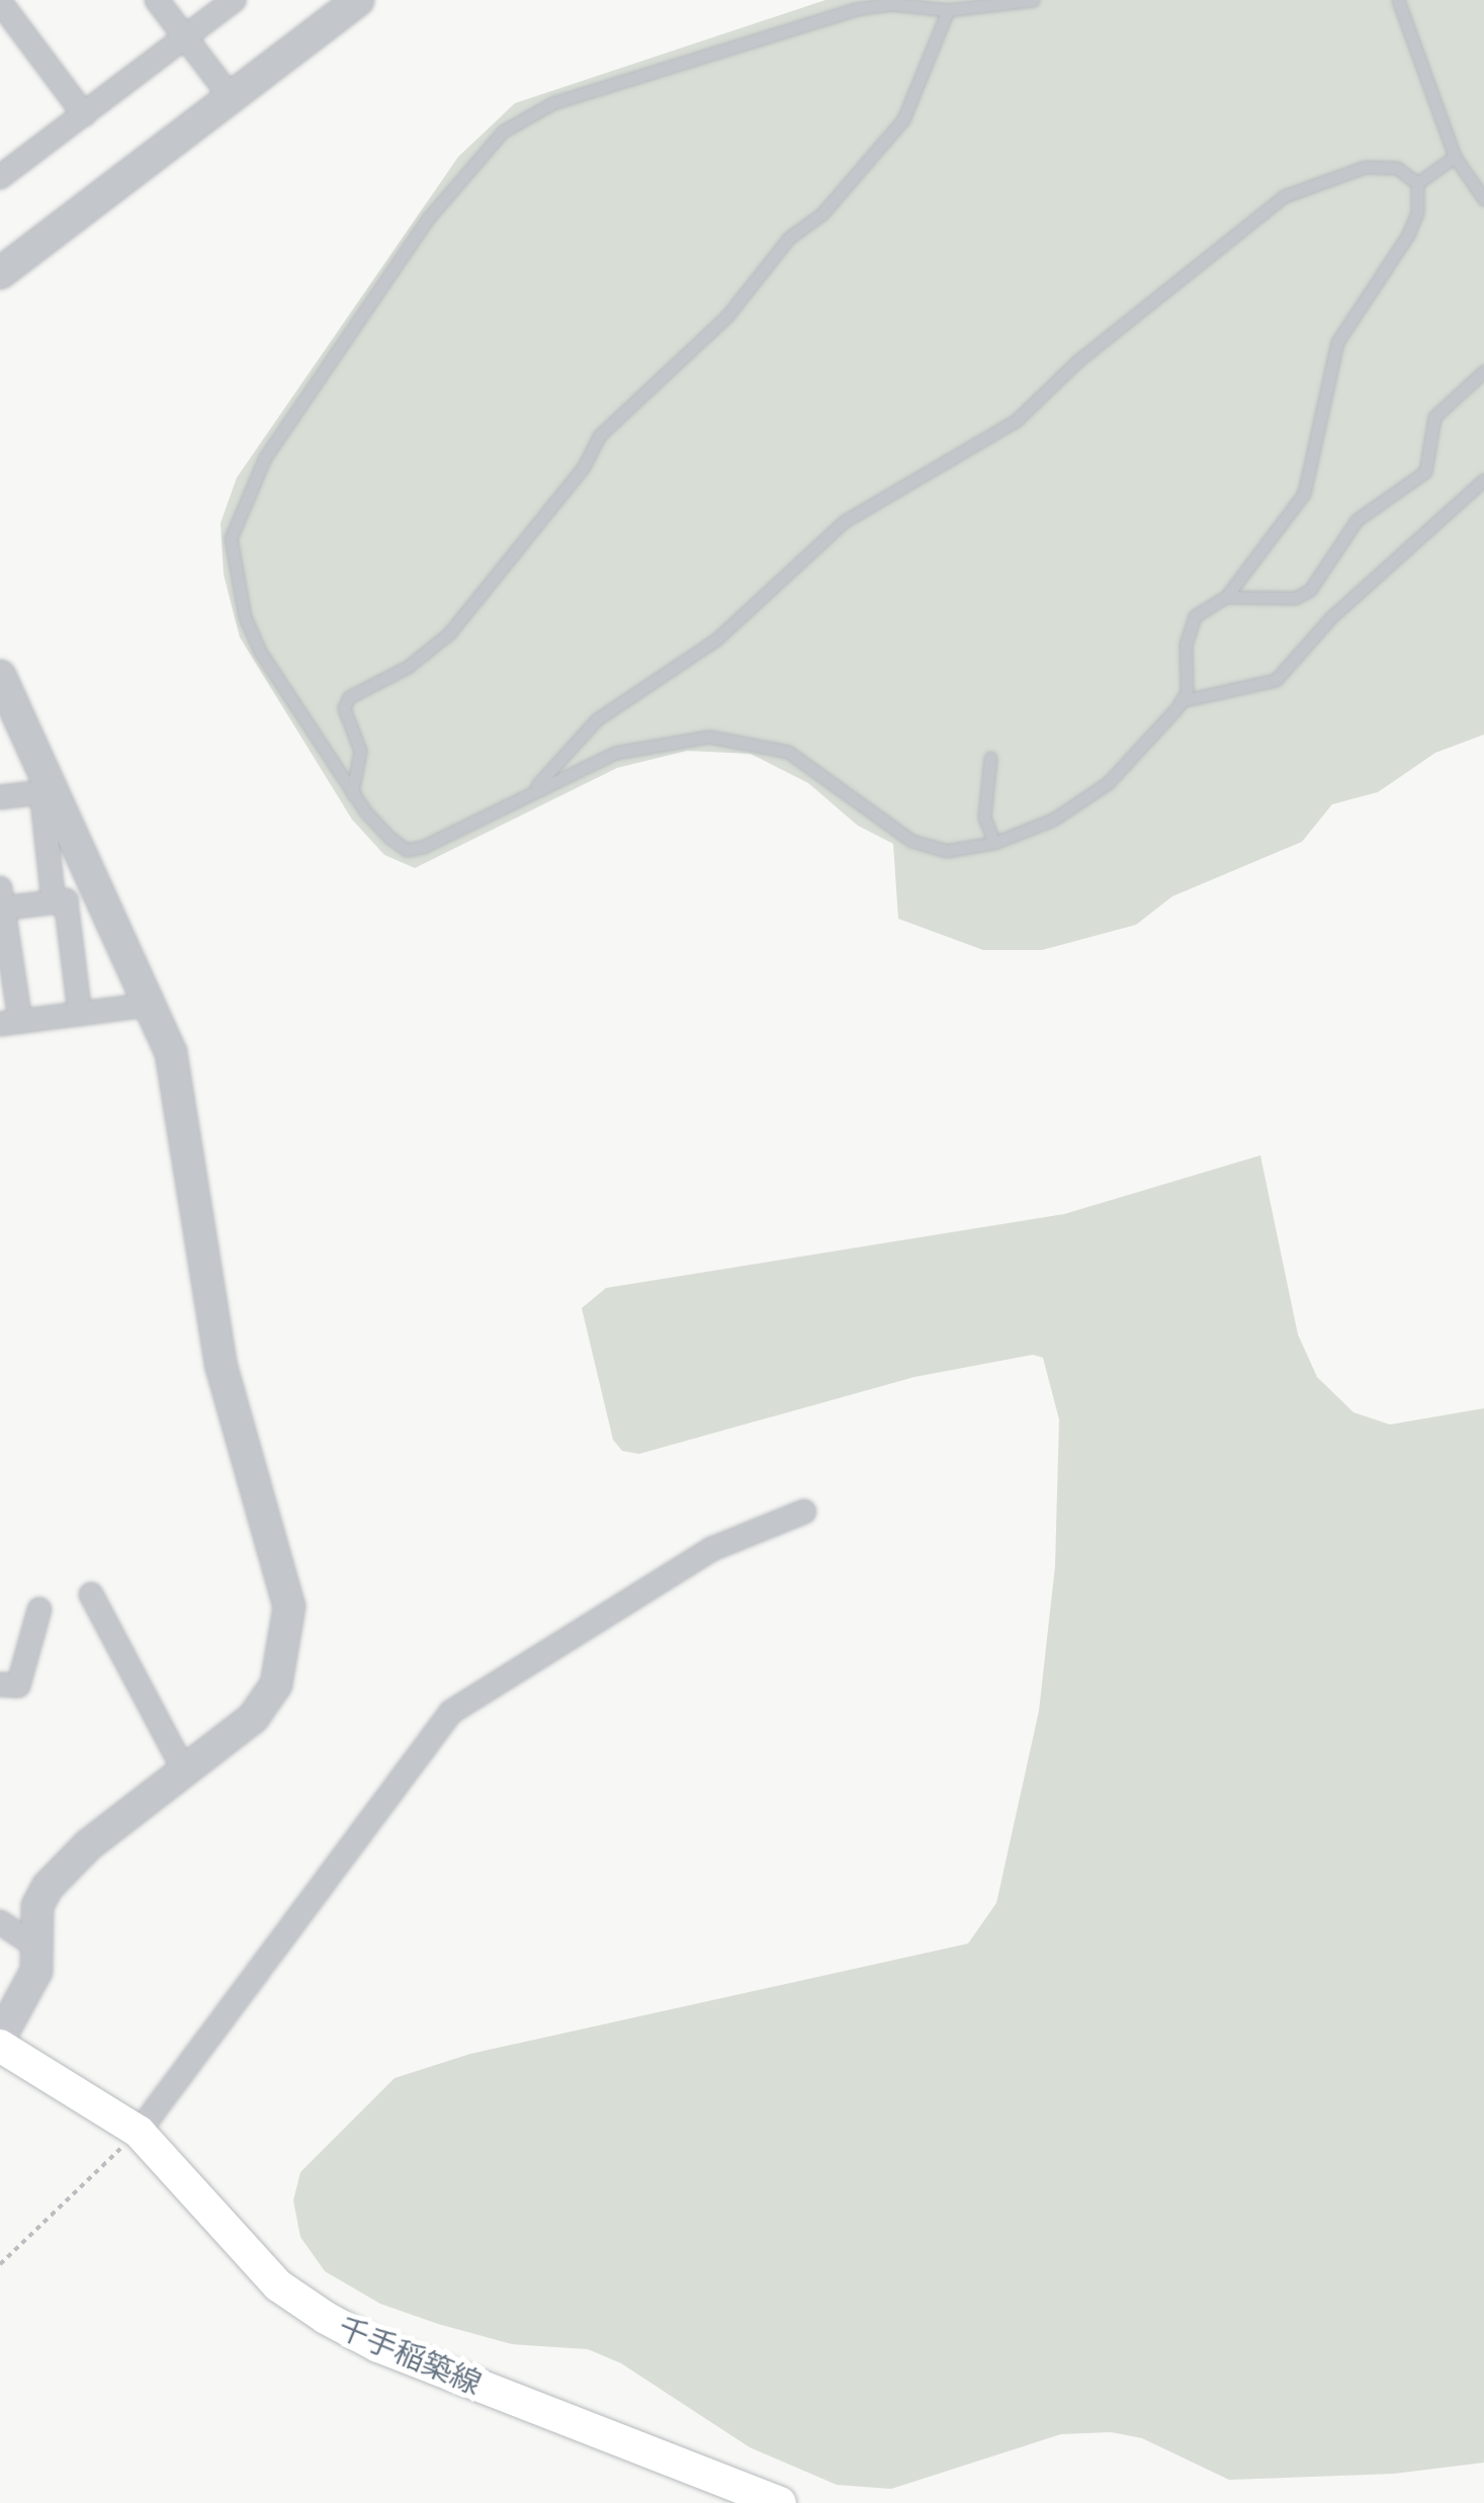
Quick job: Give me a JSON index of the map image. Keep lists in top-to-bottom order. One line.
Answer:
{"streets":{"main road":["千手稲築線"]}}
